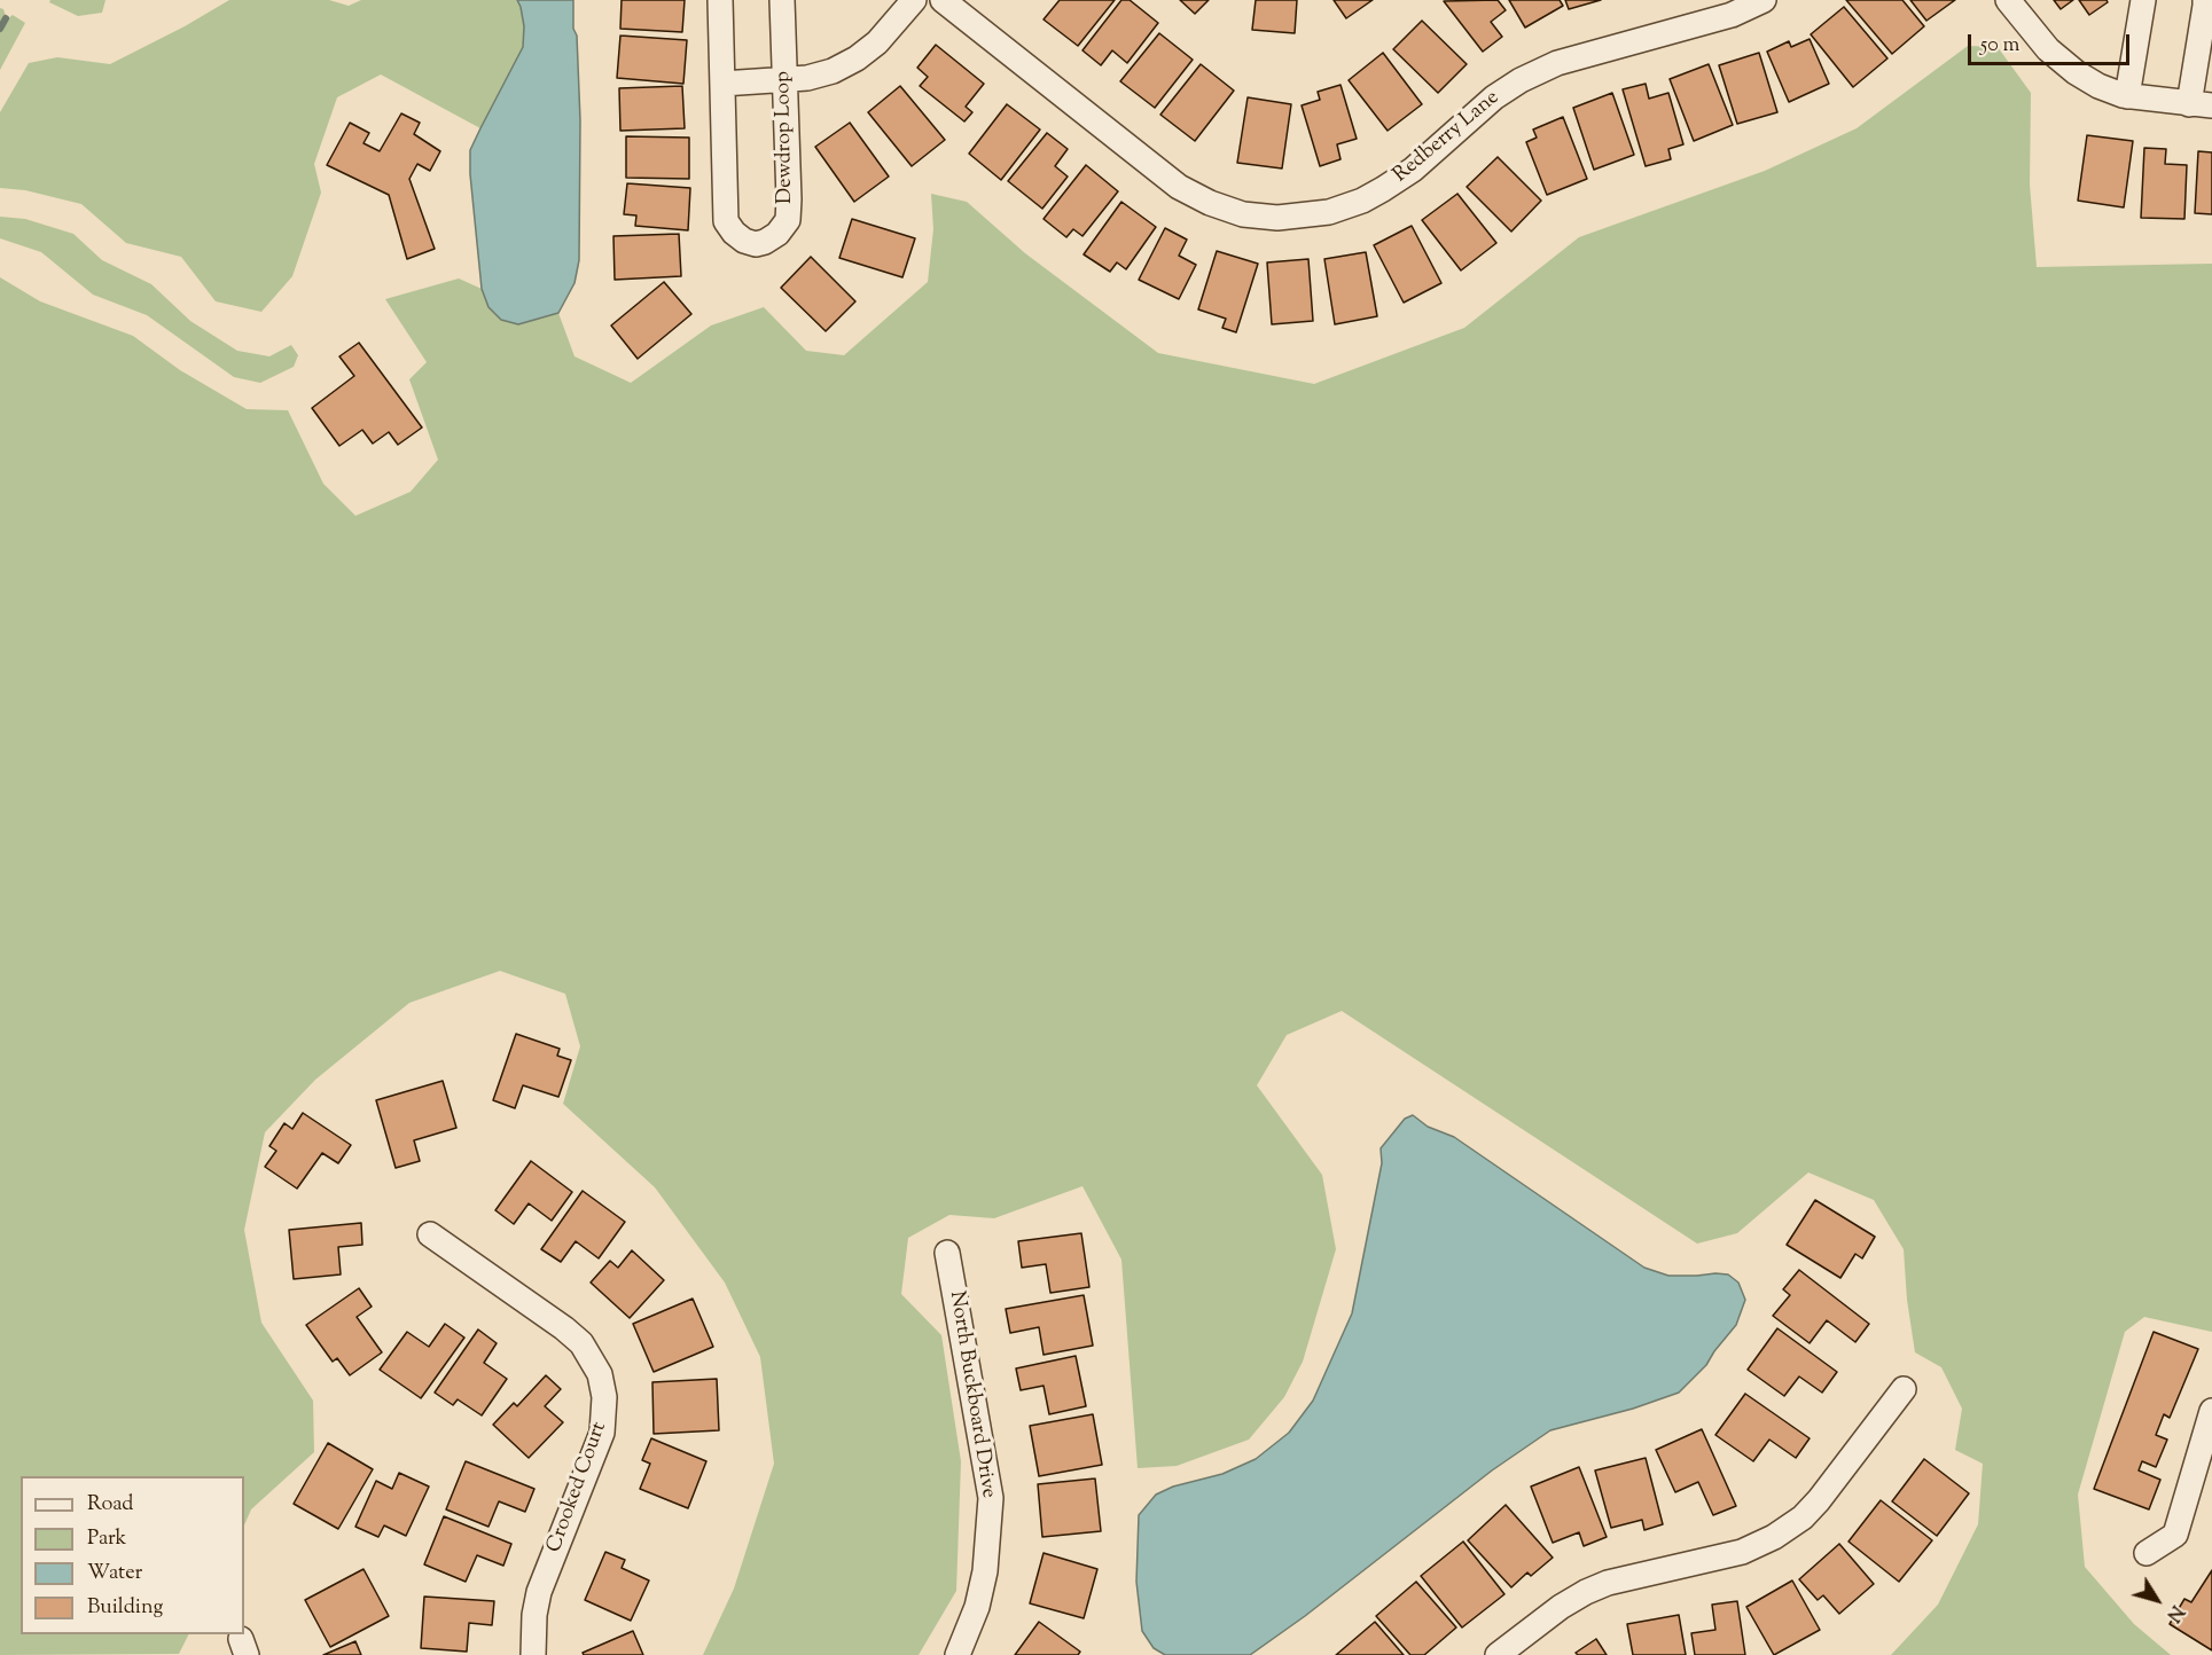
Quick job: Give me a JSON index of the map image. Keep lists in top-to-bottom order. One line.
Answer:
{"streets":{"street":["Dewdrop Loop","Redberry Lane","North Buckboard Drive","Crooked Court"]},"legend":["Road","Park","Water","Building"],"scale_bar":"50 m","north":"bottom right"}
